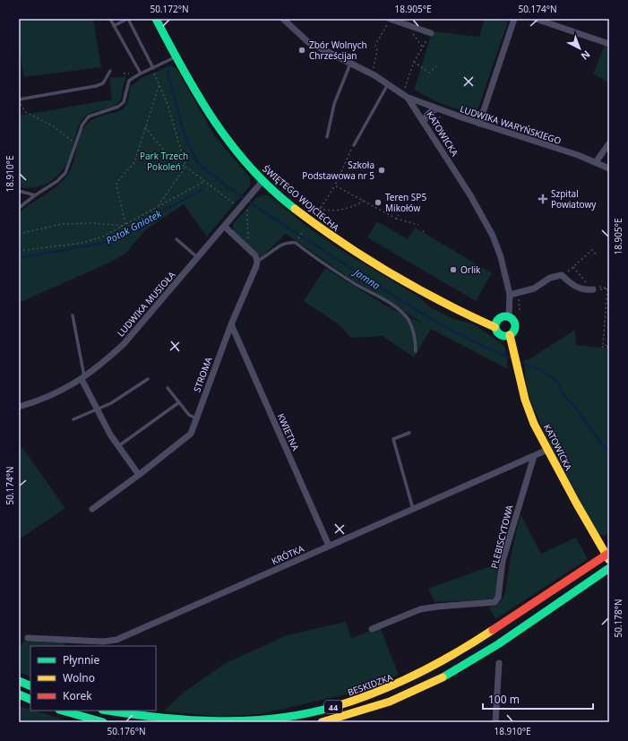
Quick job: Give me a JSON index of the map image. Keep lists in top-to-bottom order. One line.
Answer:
{"streets":{"main road":["KATOWICKA","ŚWIĘTEGO WOJCIECHA","BESKIDZKA","44"],"street":["LUDWIKA WARYŃSKIEGO","LUDWIKA MUSIOŁA","STROMA","KWIETNA","PLEBISCYTOWA","KRÓTKA"]},"crossings":[["LUDWIKA WARYŃSKIEGO","KATOWICKA"],["KATOWICKA","ŚWIĘTEGO WOJCIECHA"],["KATOWICKA","KRÓTKA"],["ŚWIĘTEGO WOJCIECHA","LUDWIKA MUSIOŁA"],["STROMA","KWIETNA"],["KWIETNA","KRÓTKA"],["PLEBISCYTOWA","KRÓTKA"]],"water":["Potok Gniotek","Jamna"],"parks":["Park Trzech Pokoleń"],"places":{"other":["Zbór Wolnych Chrześcijan","Szkoła Podstawowa nr 5","Teren SP5 Mikołów","Orlik"],"health":["Szpital Powiatowy"]},"legend":["Płynnie","Wolno","Korek"],"scale_bar":"100 m","north":"bottom right","coordinates":["50.172°N","18.905°E","50.174°N","18.910°E","50.178°N","50.176°N"]}
